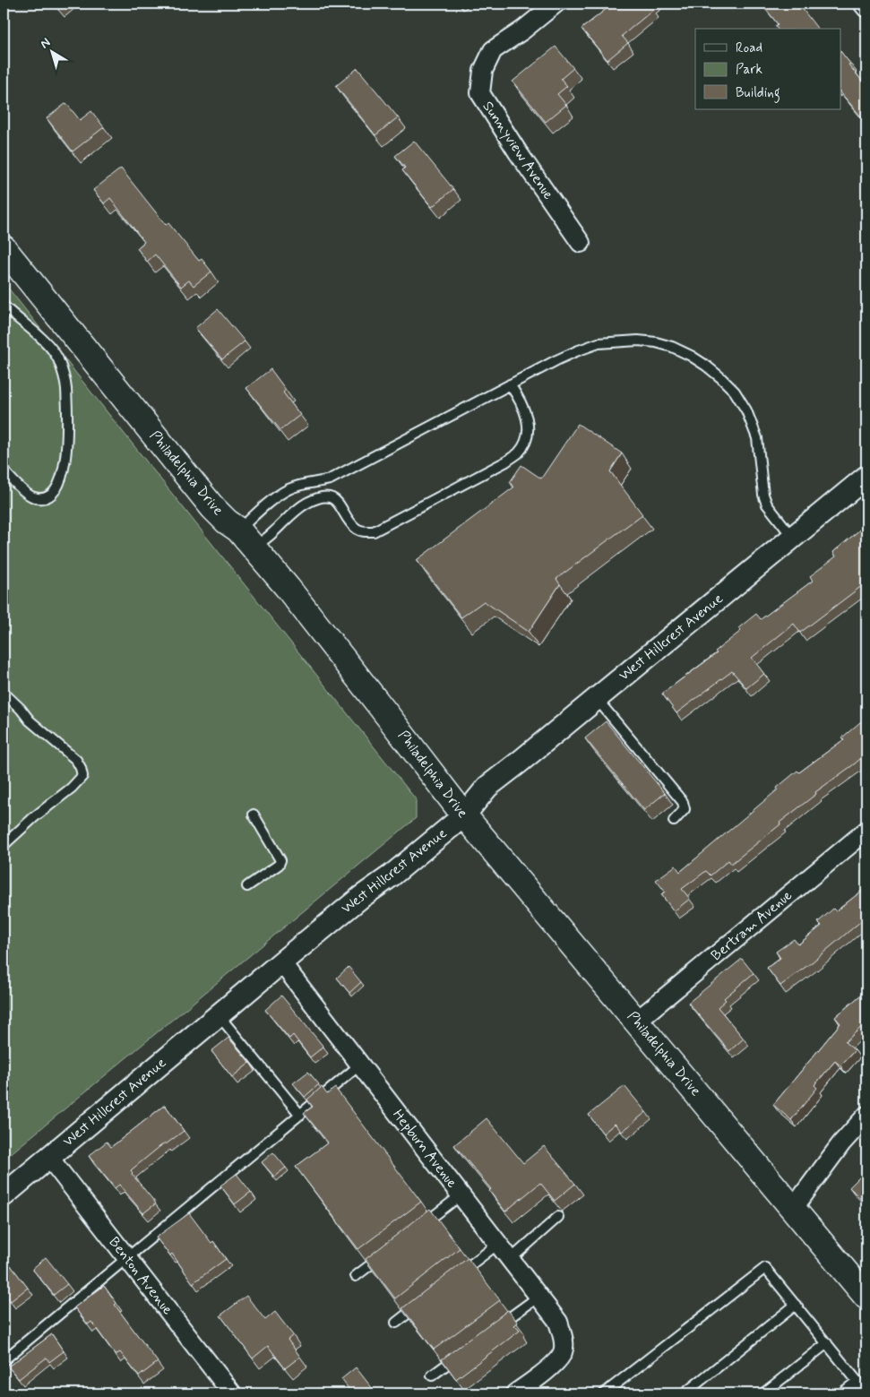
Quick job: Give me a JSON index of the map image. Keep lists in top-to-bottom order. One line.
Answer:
{"streets":{"main road":["Philadelphia Drive"],"street":["Sunnyview Avenue","West Hillcrest Avenue","Bertram Avenue","Hepburn Avenue","Benton Avenue"]},"crossings":[["Philadelphia Drive","West Hillcrest Avenue"],["Philadelphia Drive","Bertram Avenue"],["West Hillcrest Avenue","Hepburn Avenue"],["West Hillcrest Avenue","Benton Avenue"]],"legend":["Road","Park","Building"],"north":"top left"}
